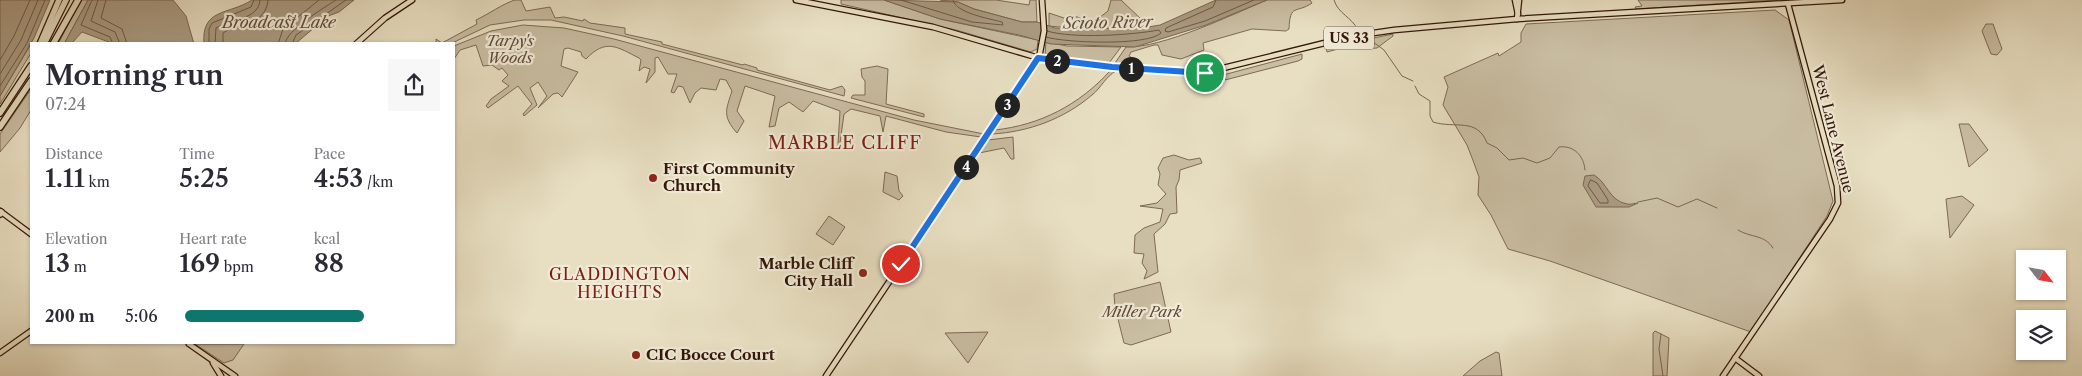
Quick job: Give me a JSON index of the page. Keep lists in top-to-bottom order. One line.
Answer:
{"streets":{"main road":["US 33","West Lane Avenue"]},"crossings":[["US 33","West Lane Avenue"]],"districts":["MARBLE CLIFF","GLADDINGTON HEIGHTS"],"water":["Broadcast Lake","Scioto River"],"parks":["Tarpy's Woods","Miller Park"],"places":["First Community Church","Marble Cliff City Hall","CIC Bocce Court"],"north":"bottom right","page":{"heading":["Morning run","07:24"],"pins":["2","1","3","4"],"stats":[["Distance","1.11 km"],["Time","5:25"],["Pace","4:53 /km"],["Elevation","13 m"],["Heart rate","169 bpm"],["kcal","88"]],"list":[{"name":"200 m","note":"5:06"}]}}
